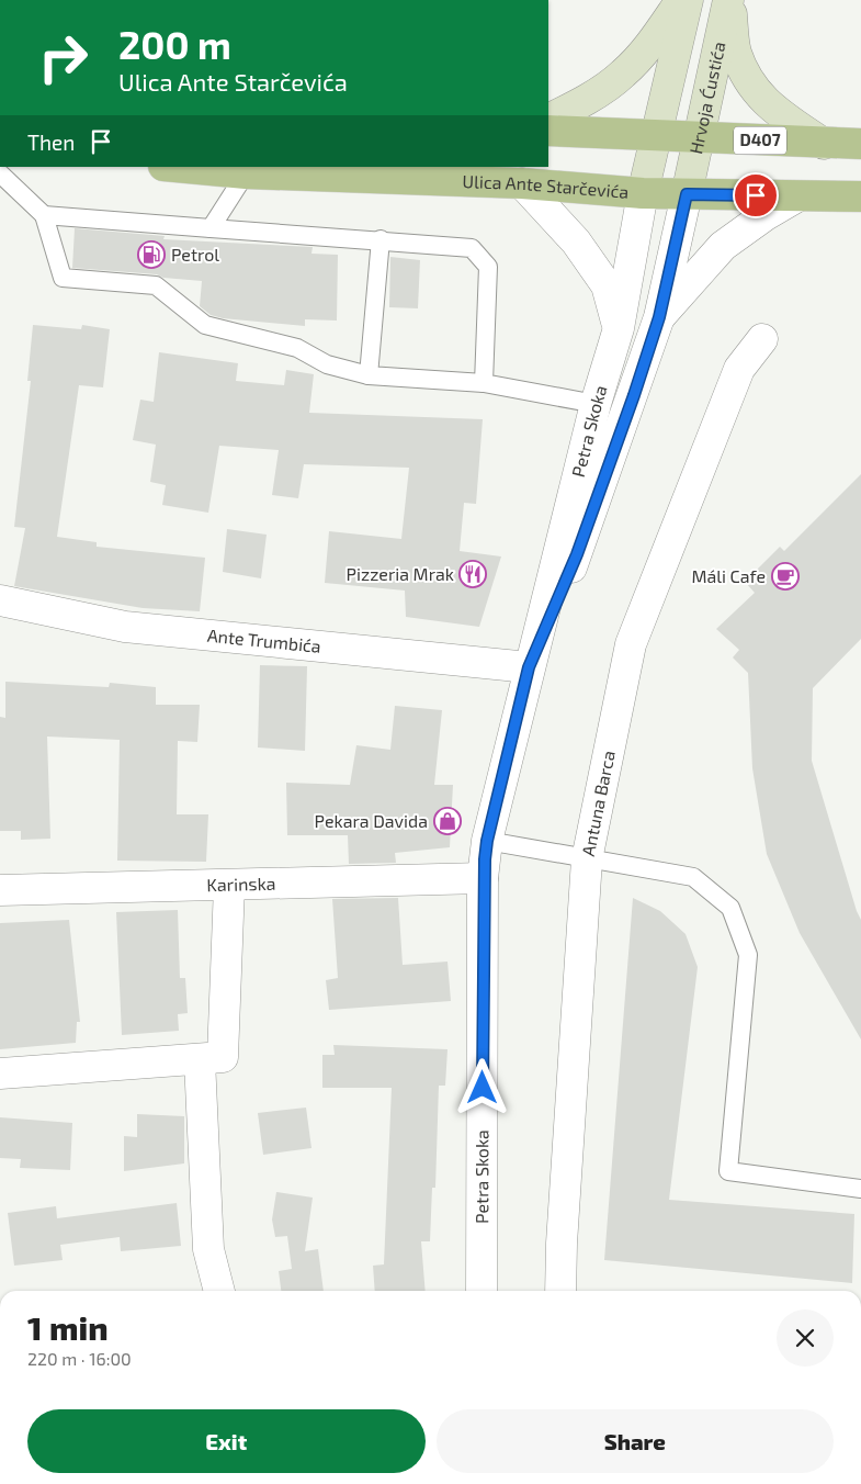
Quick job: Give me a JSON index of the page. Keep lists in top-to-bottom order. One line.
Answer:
{"streets":{"main road":["Hrvoja Ćustića","D407","Ulica Ante Starčevića"],"street":["Petra Skoka","Ante Trumbića","Antuna Barca","Karinska"]},"crossings":[["Hrvoja Ćustića","D407"],["Hrvoja Ćustića","Ulica Ante Starčevića"],["Hrvoja Ćustića","Petra Skoka"],["Ulica Ante Starčevića","Petra Skoka"],["Petra Skoka","Ante Trumbića"],["Petra Skoka","Karinska"]],"places":{"fuel station":["Petrol"],"restaurant":["Pizzeria Mrak"],"cafe":["Máli Cafe"],"shop":["Pekara Davida"]},"page":{"turn":["200 m","Ulica Ante Starčevića"],"then":"Then","heading":["1 min","220 m · 16:00"],"buttons":["Exit","Share"]}}
